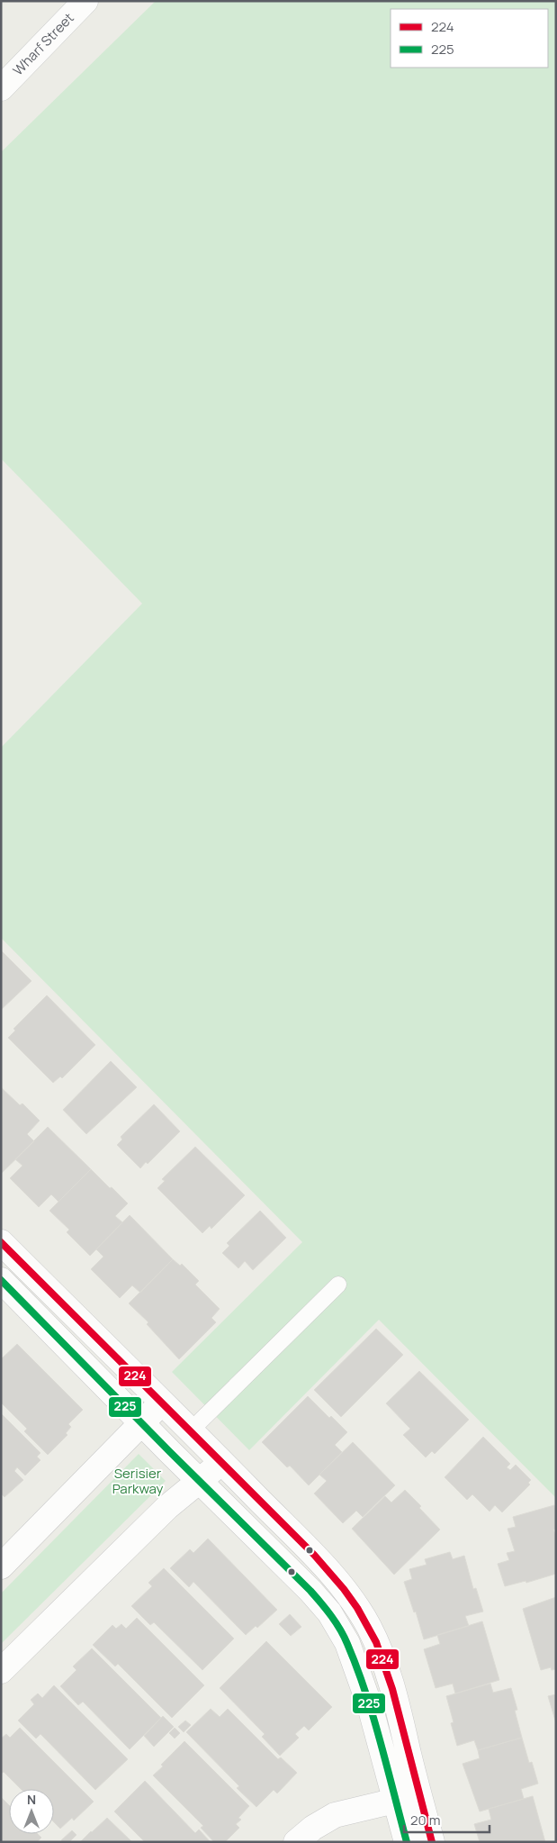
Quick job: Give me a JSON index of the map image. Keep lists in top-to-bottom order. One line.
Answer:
{"streets":{"street":["Wharf Street"]},"parks":["Serisier Parkway"],"lines":["transit line 224","transit line 225"],"legend":["224","225"],"scale_bar":"20 m","north":"top"}
